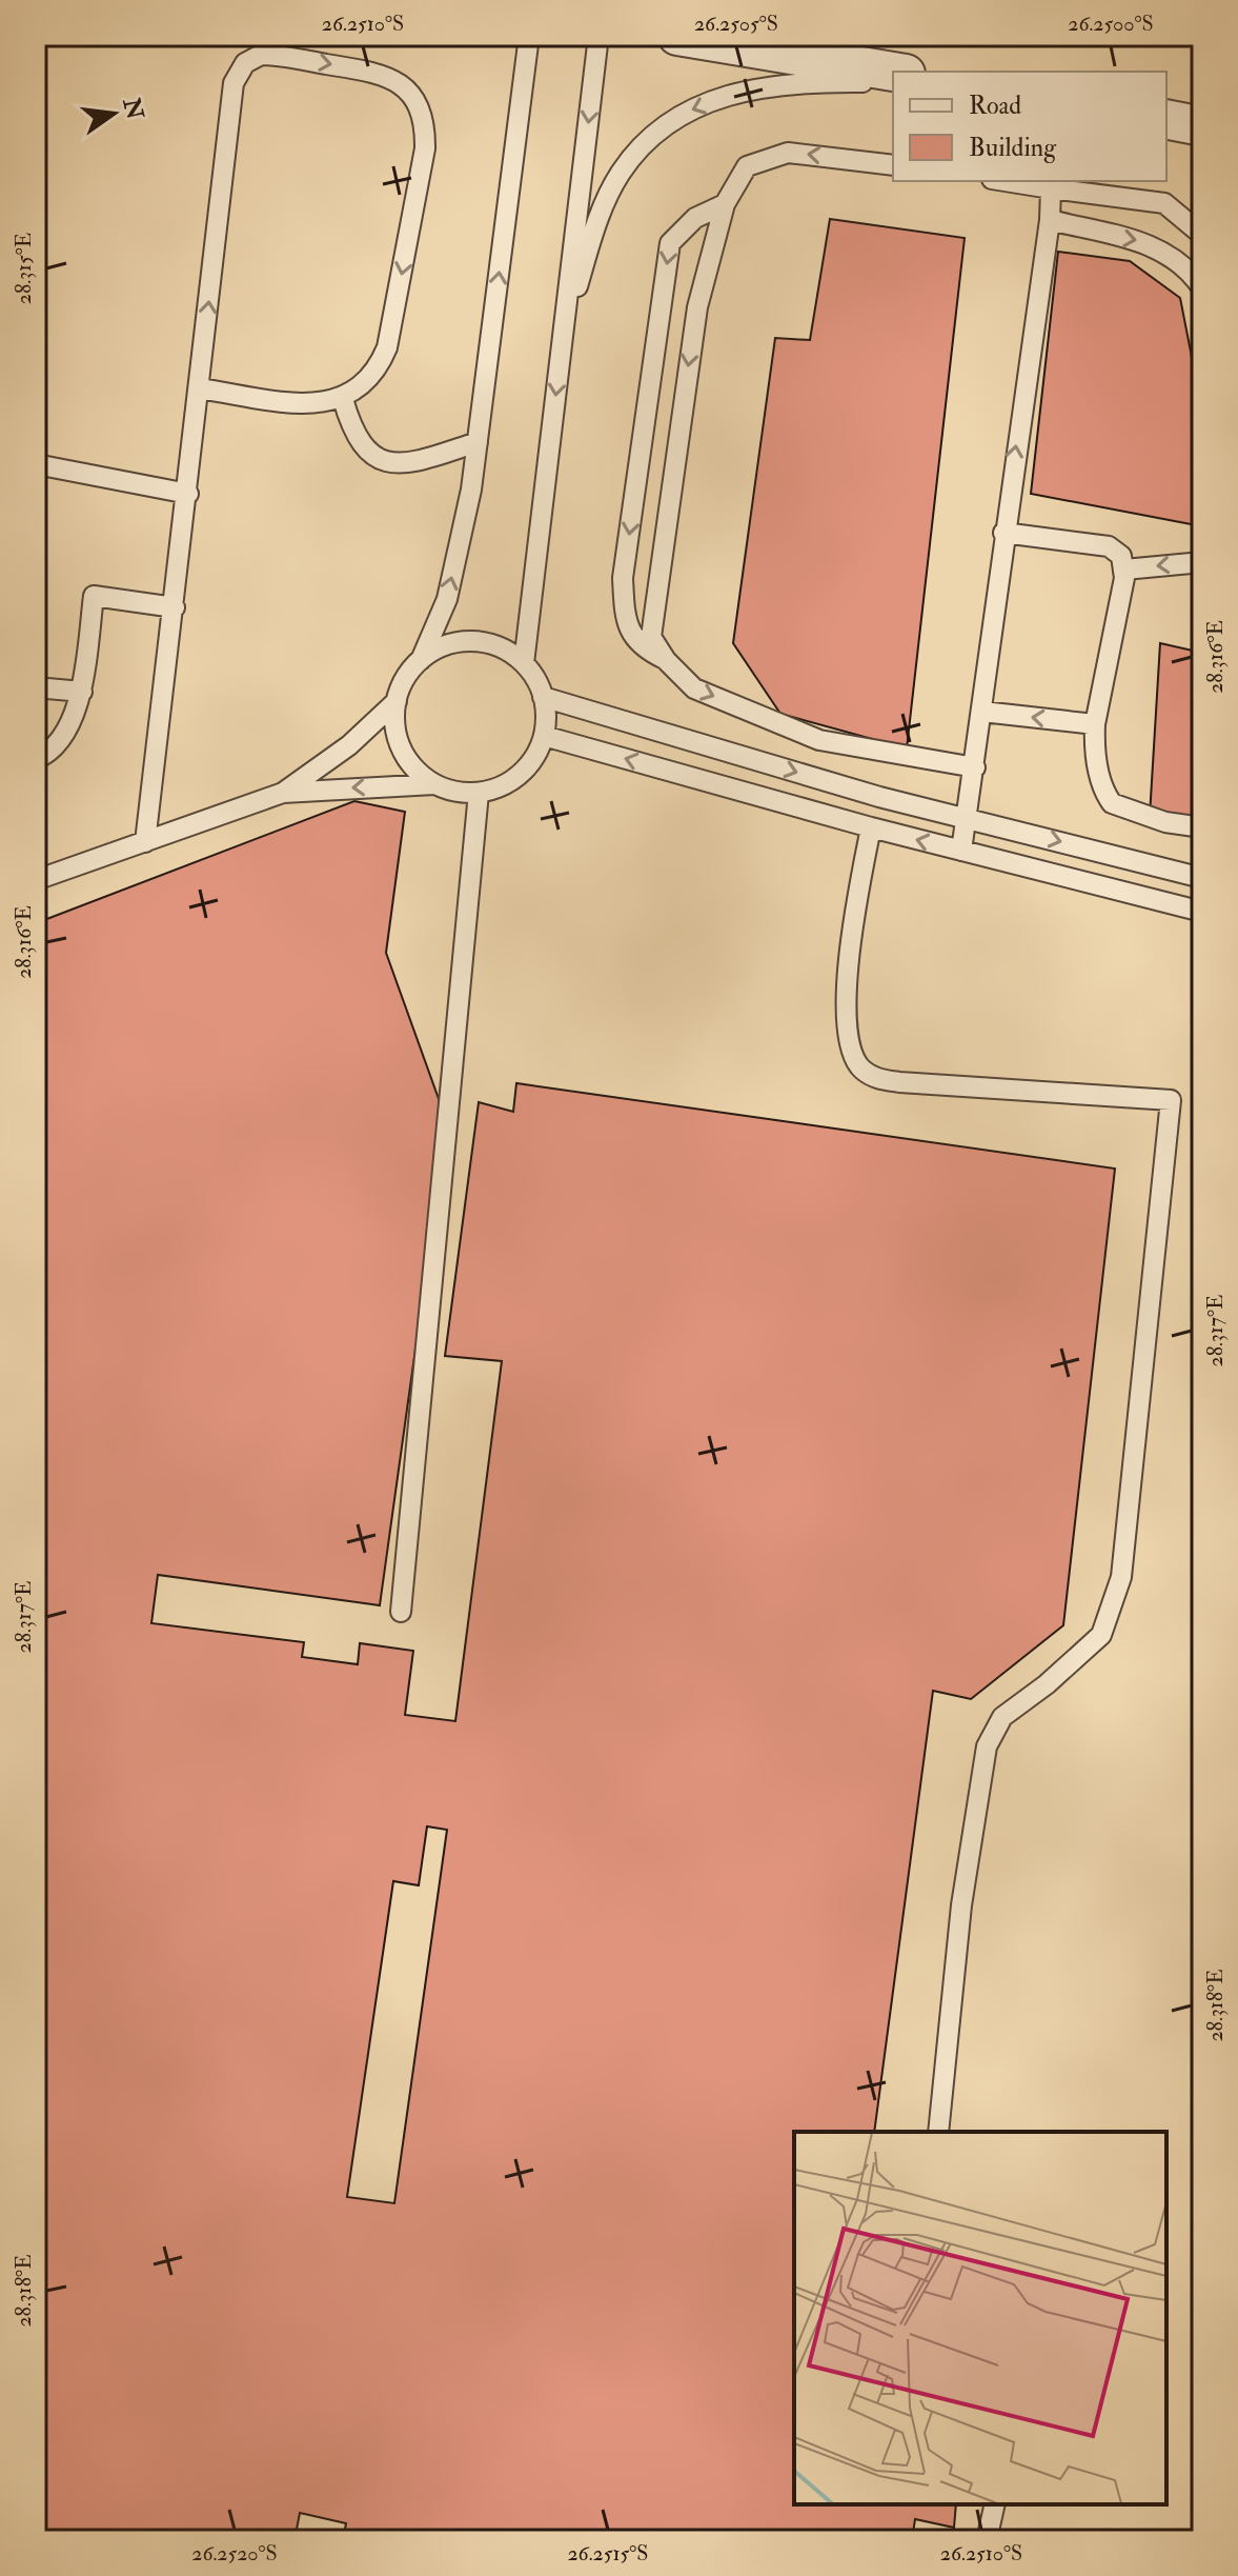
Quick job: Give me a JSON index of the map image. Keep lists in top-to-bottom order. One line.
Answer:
{"legend":["Road","Building"],"north":"right","coordinates":["26.2510°S","26.2505°S","26.2500°S","28.315°E","28.316°E","28.317°E","28.318°E","26.2520°S","26.2515°S"]}
